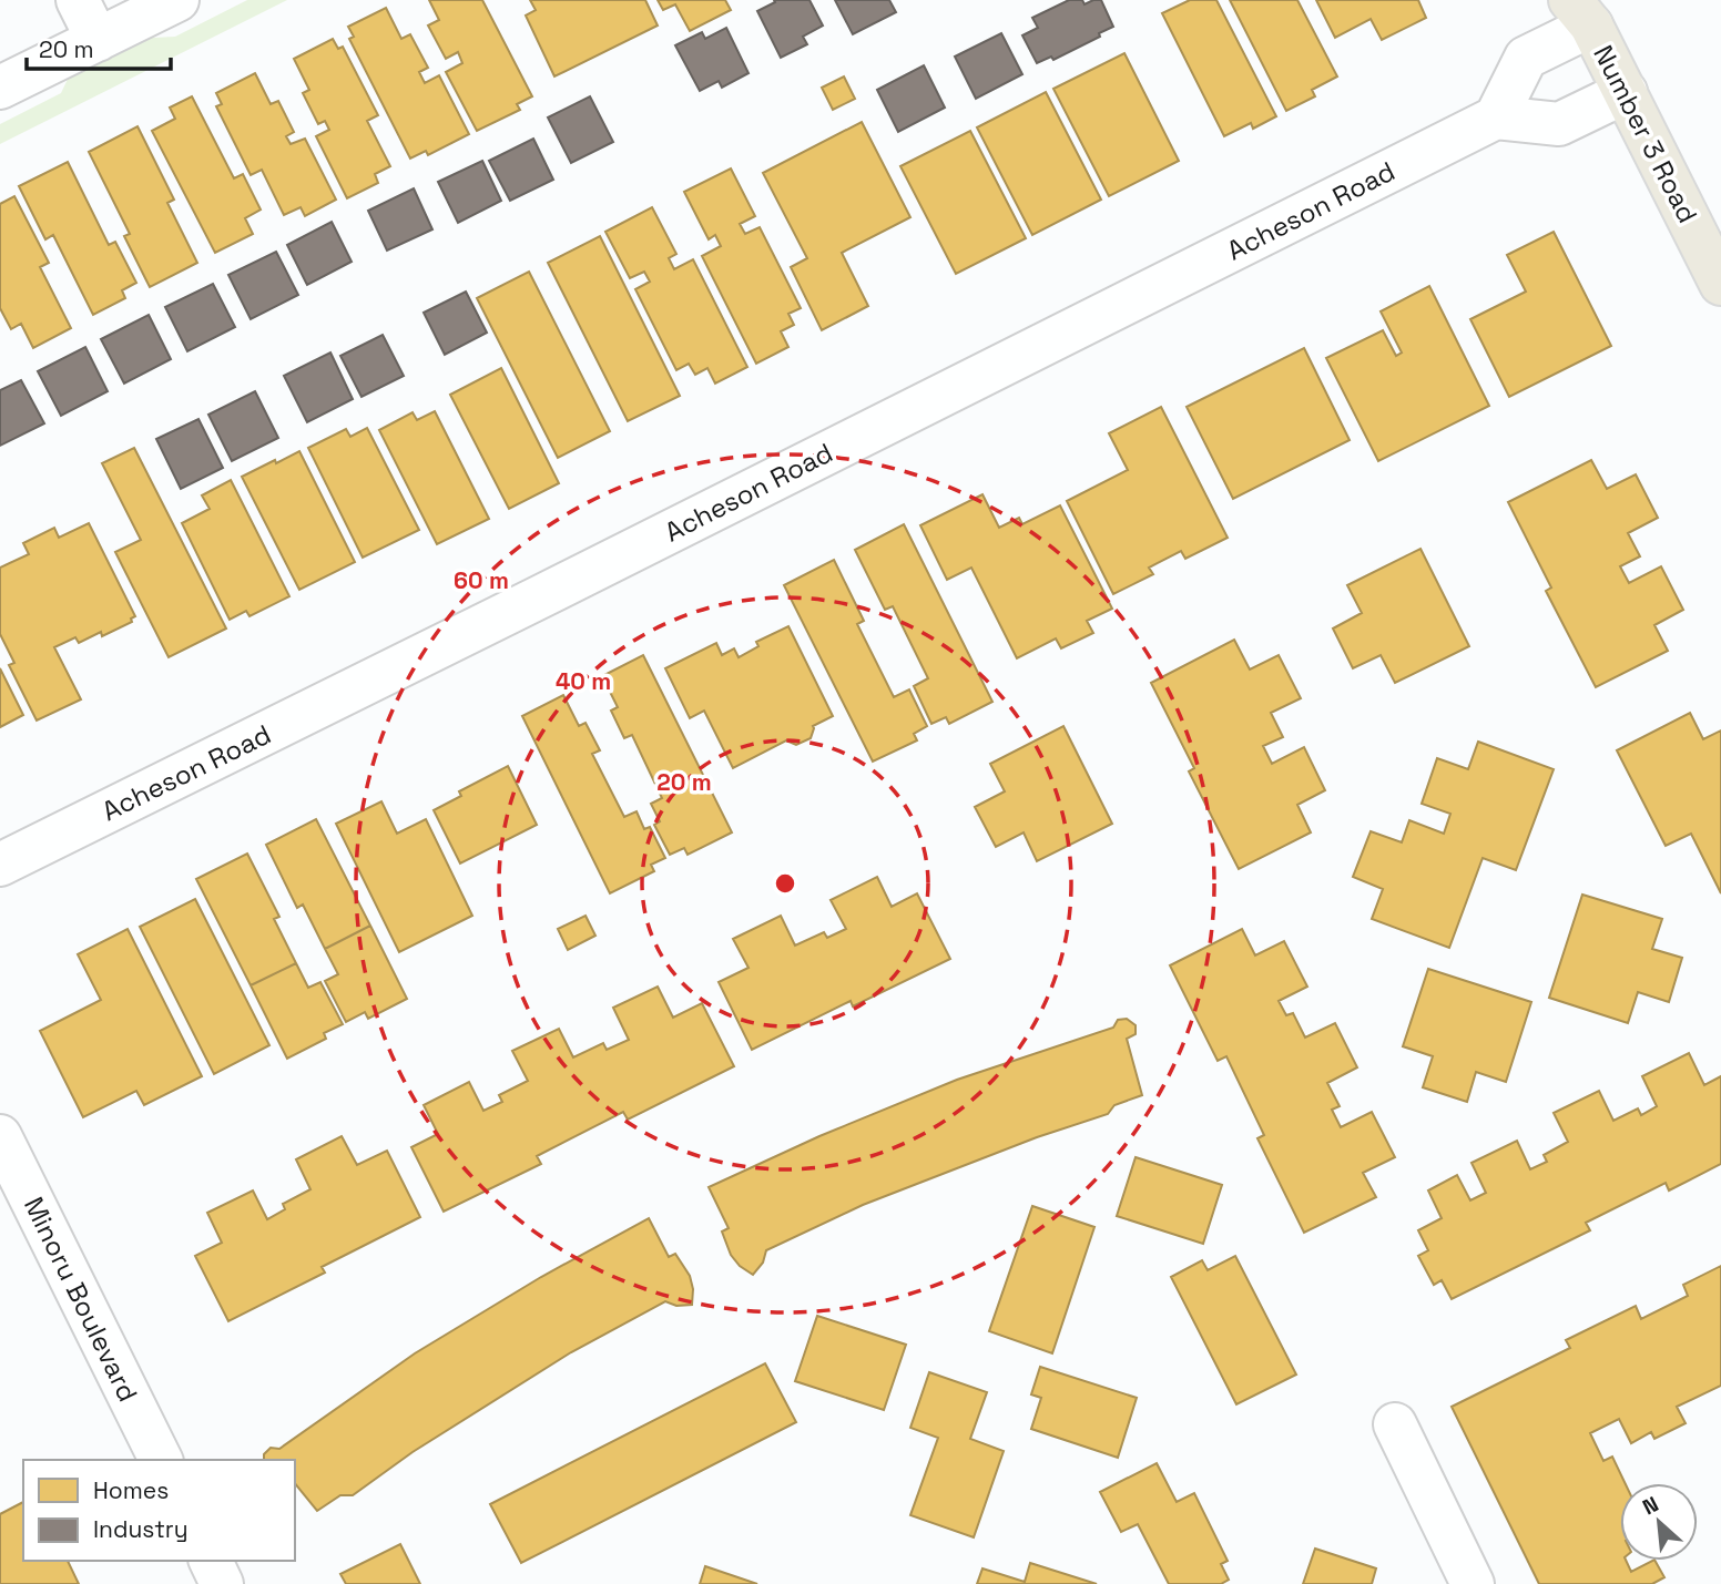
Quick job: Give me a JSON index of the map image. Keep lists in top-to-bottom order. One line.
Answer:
{"streets":{"main road":["Number 3 Road"],"street":["Acheson Road","Minoru Boulevard"]},"legend":["Homes","Industry"],"scale_bar":"20 m","north":"top left","rings":["60 m","40 m","20 m"]}
